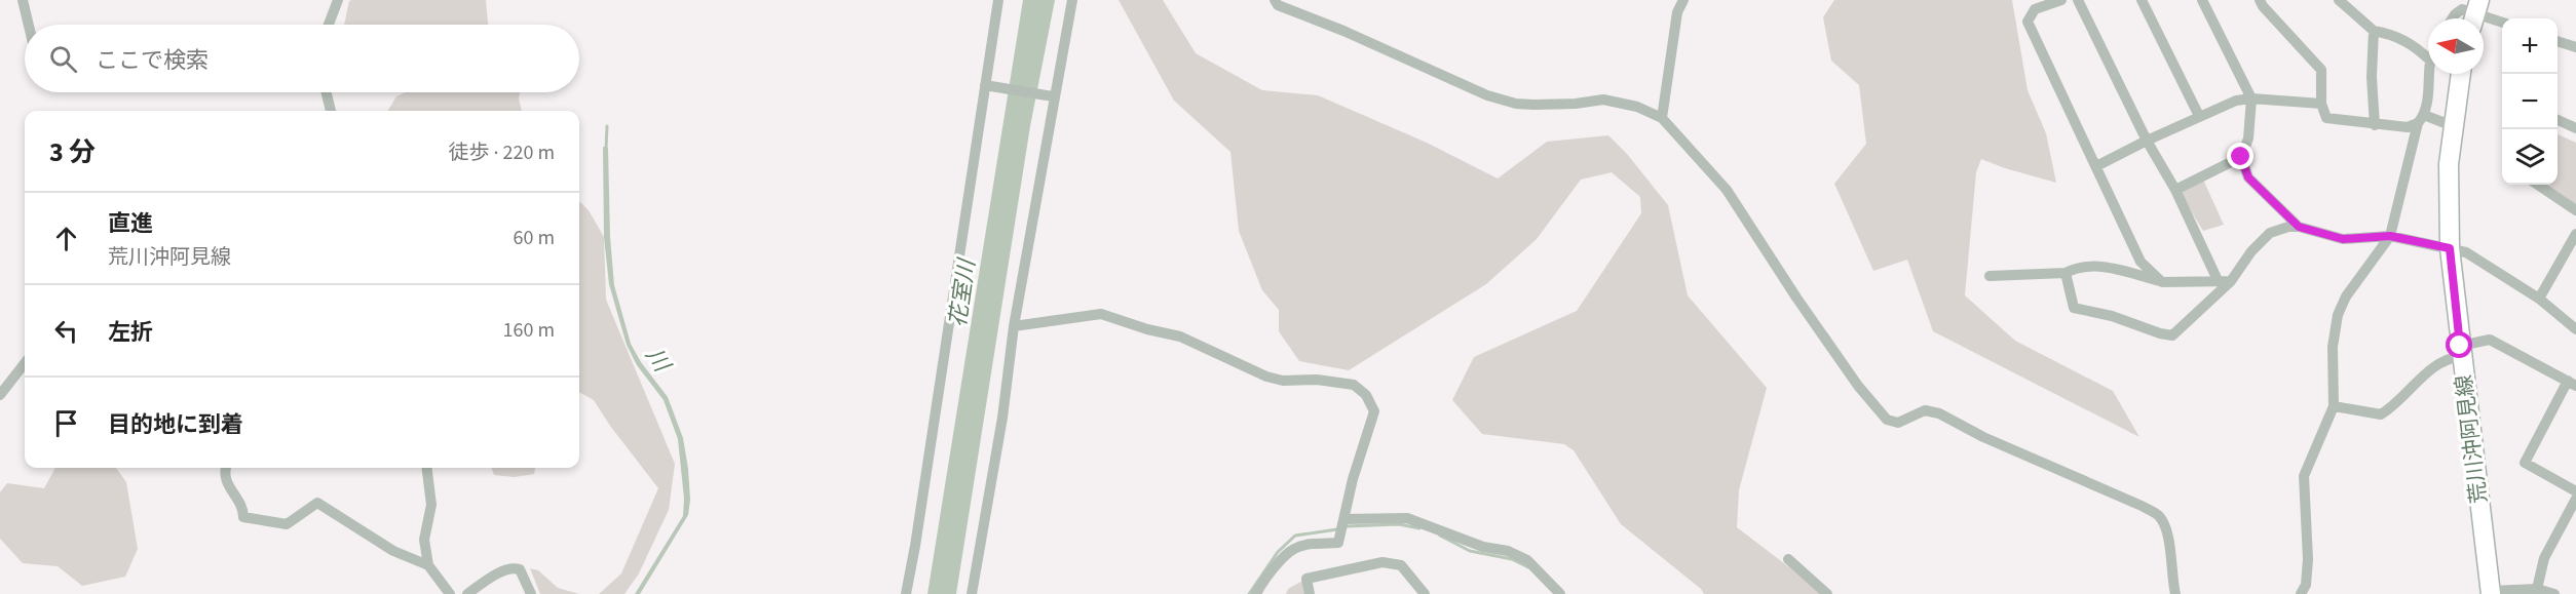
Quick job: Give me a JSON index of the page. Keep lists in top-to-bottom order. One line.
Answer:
{"streets":{"main road":["荒川沖阿見線"]},"water":["花室川","川"],"north":"left","page":{"map_buttons":["+","−"],"search":"ここで検索","heading":["3 分","徒歩 · 220 m"],"list":[["直進","荒川沖阿見線","60 m"],["左折","160 m"],"目的地に到着"]}}
